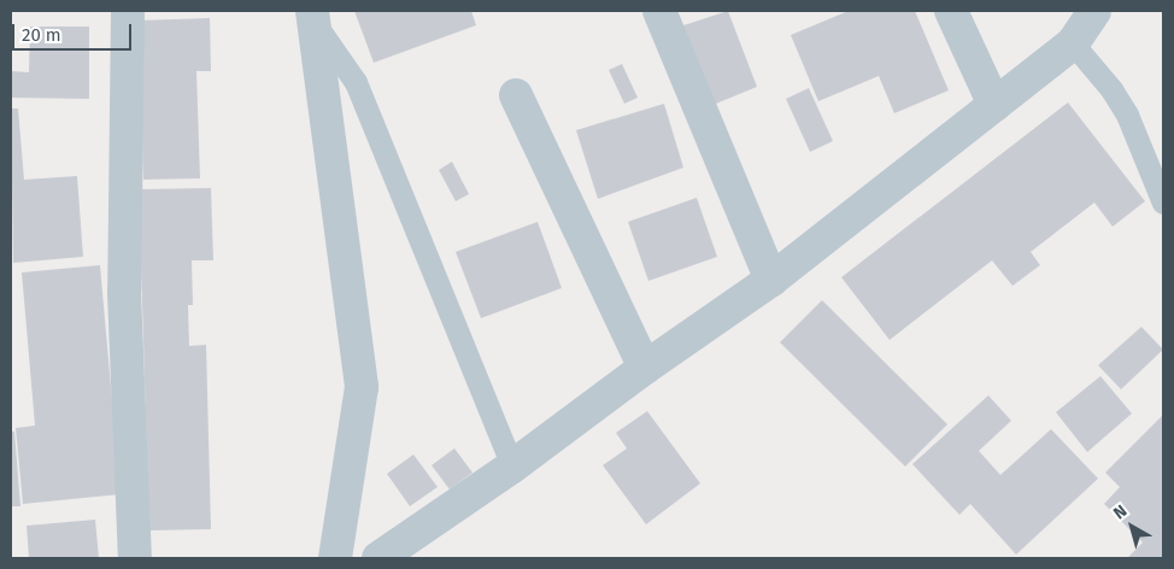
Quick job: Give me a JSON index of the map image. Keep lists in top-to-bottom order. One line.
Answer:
{"scale_bar":"20 m","north":"top left"}
